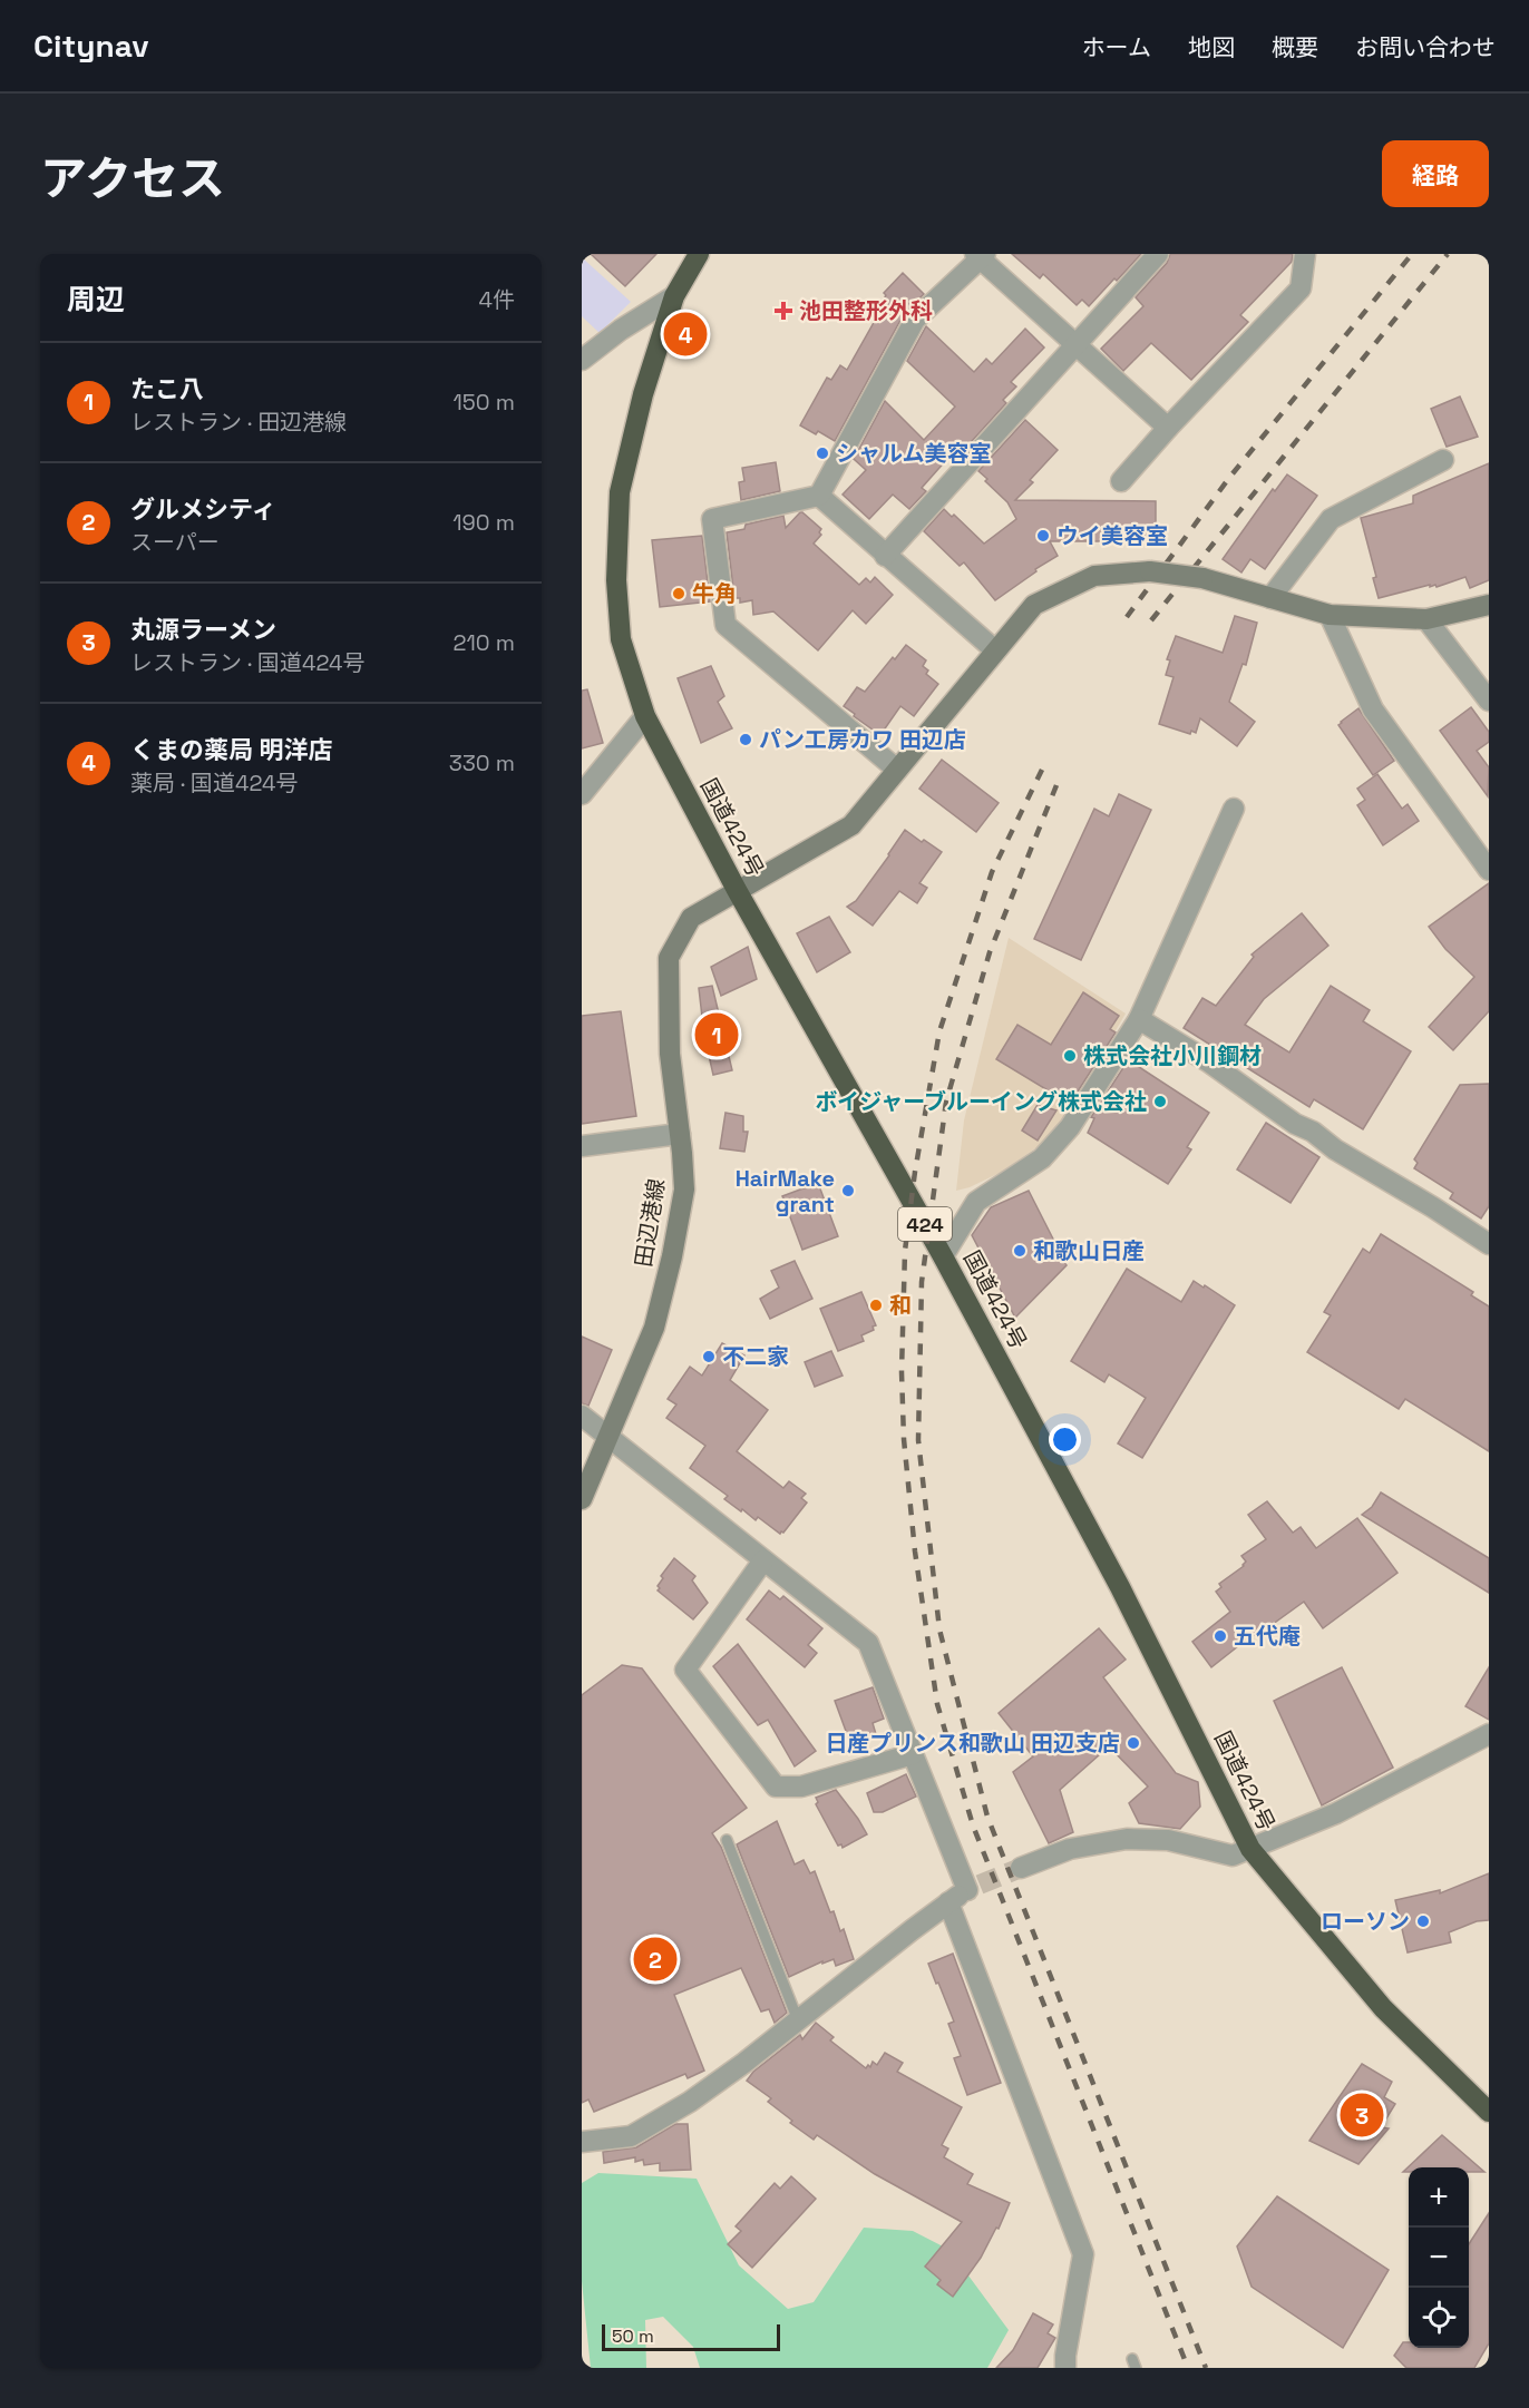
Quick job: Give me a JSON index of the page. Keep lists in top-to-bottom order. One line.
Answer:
{"streets":{"highway":["国道424号","424"],"street":["田辺港線"]},"crossings":[["国道424号","田辺港線"]],"places":{"health":["池田整形外科"],"other":["シャルム美容室","ウイ美容室","牛角","パン工房カワ 田辺店","株式会社小川鋼材","ボイジャーブルーイング株式会社","HairMake grant","和歌山日産","和","不二家","五代庵","日産プリンス和歌山 田辺支店","ローソン"]},"scale_bar":"50 m","page":{"header":"Citynav","nav":["ホーム","地図","概要","お問い合わせ"],"title":"アクセス","buttons":"経路","heading":["周辺","4件"],"pins":["4","1","2","3"],"list":[{"mark":"1","name":"たこ八","note":"レストラン · 田辺港線","value":"150 m"},{"mark":"2","name":"グルメシティ","note":"スーパー","value":"190 m"},{"mark":"3","name":"丸源ラーメン","note":"レストラン · 国道424号","value":"210 m"},{"mark":"4","name":"くまの薬局 明洋店","note":"薬局 · 国道424号","value":"330 m"}],"map_buttons":["+","−"],"scale":"50 m"}}
